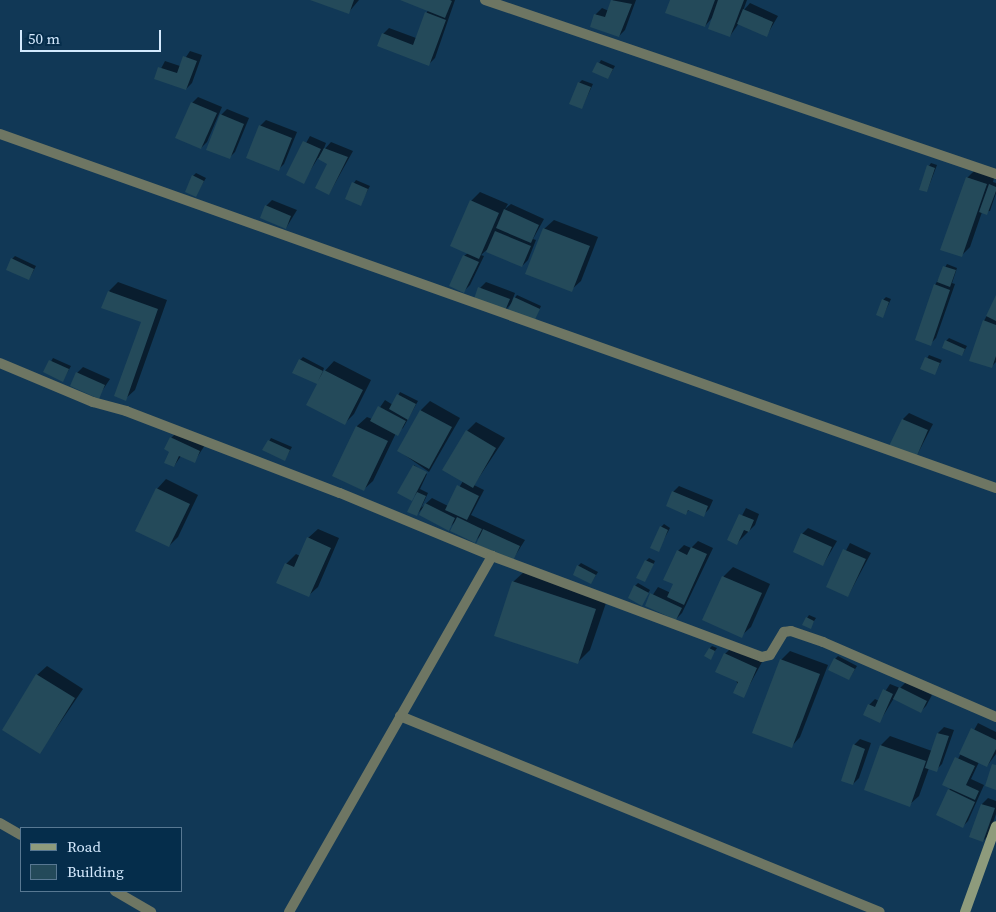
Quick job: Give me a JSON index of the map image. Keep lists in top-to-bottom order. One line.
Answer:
{"legend":["Road","Building"],"scale_bar":"50 m"}
